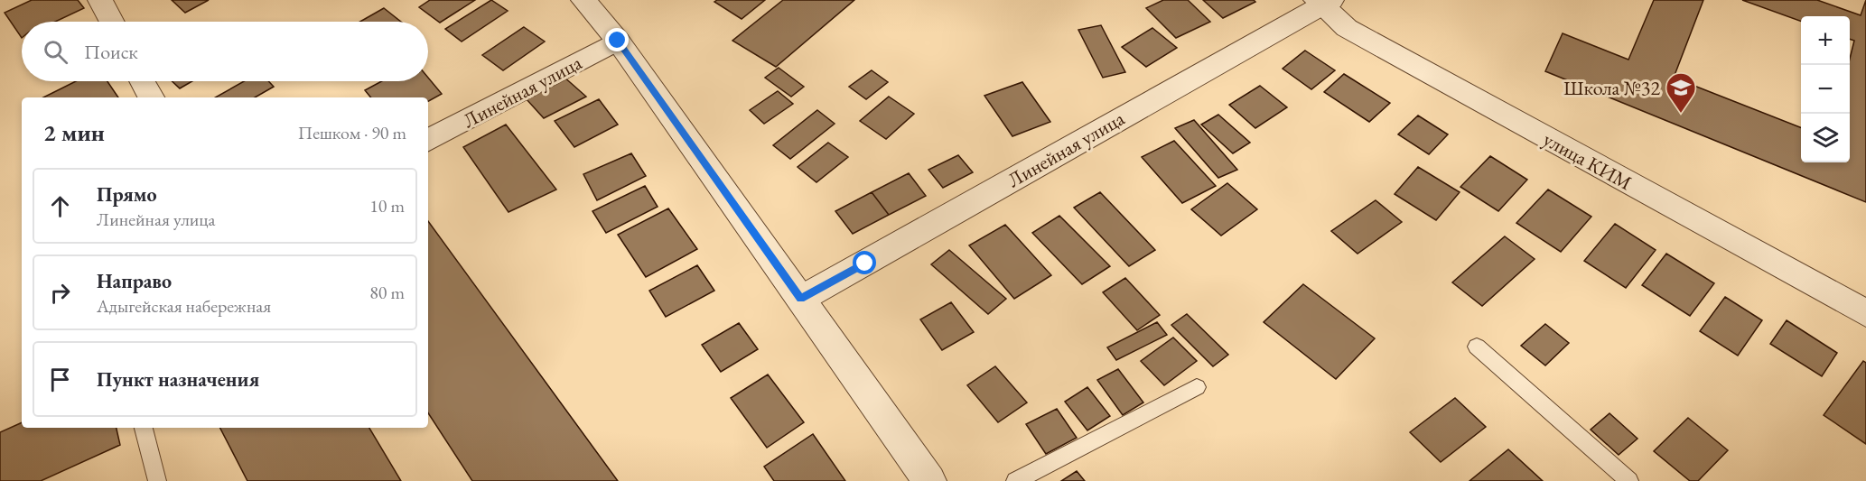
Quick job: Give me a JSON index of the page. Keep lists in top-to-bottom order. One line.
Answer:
{"streets":{"street":["Линейная улица","улица КИМ"]},"crossings":[["Линейная улица","улица КИМ"]],"places":{"school or university":["Школа №32"]},"page":{"map_buttons":["+","−"],"search":"Поиск","heading":["2 мин","Пешком · 90 m"],"list":[["Прямо","Линейная улица","10 m"],["Направо","Адыгейская набережная","80 m"],"Пункт назначения"]}}
